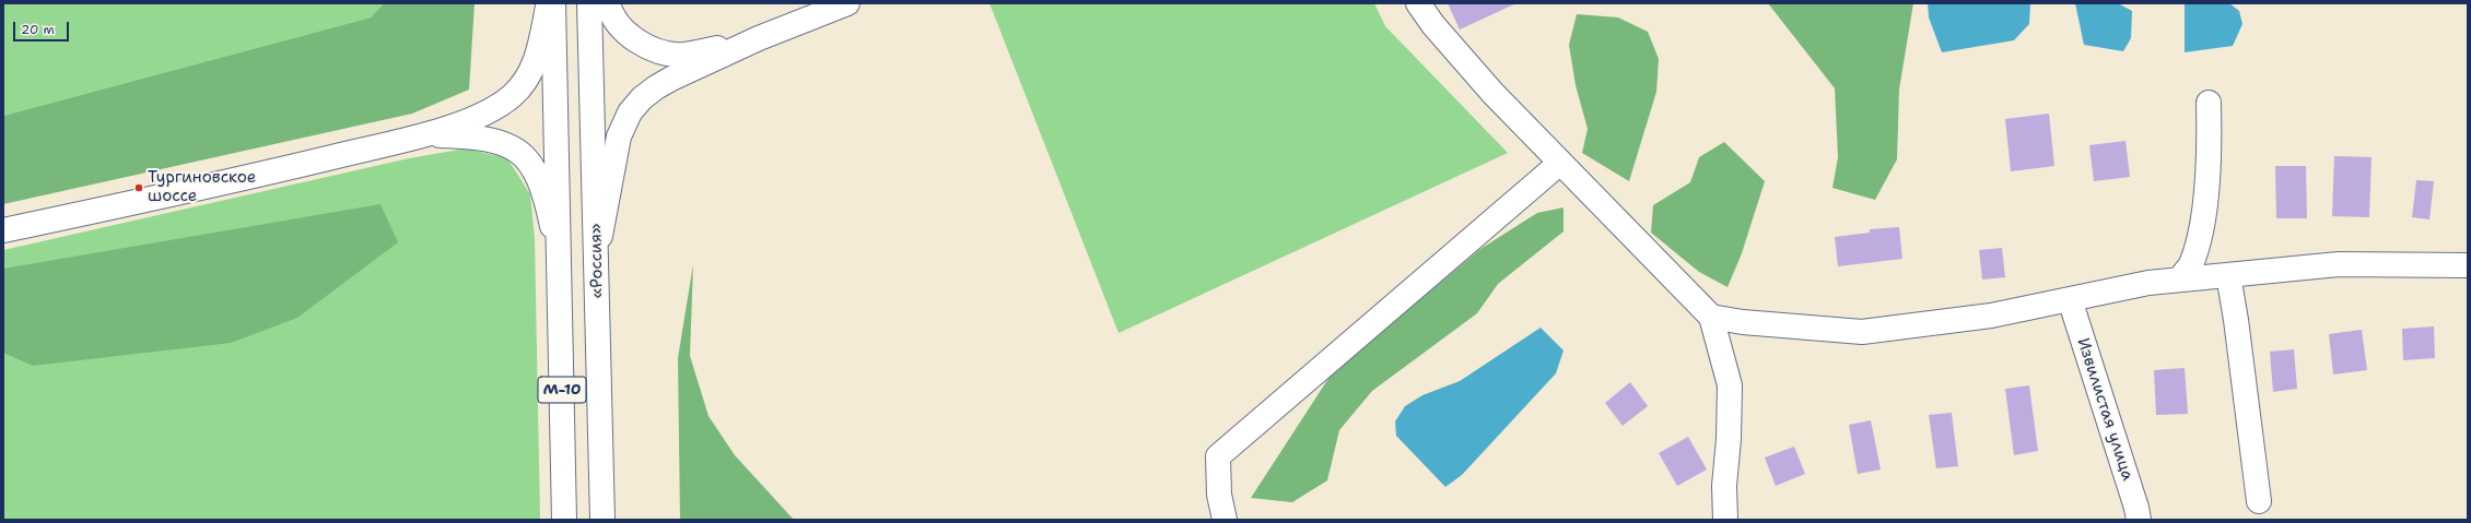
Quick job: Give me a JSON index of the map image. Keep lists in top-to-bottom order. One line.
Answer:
{"streets":{"main road":["«Россия»","М-10","Извилистая улица"]},"places":["Тургиновское шоссе"],"scale_bar":"20 m"}
